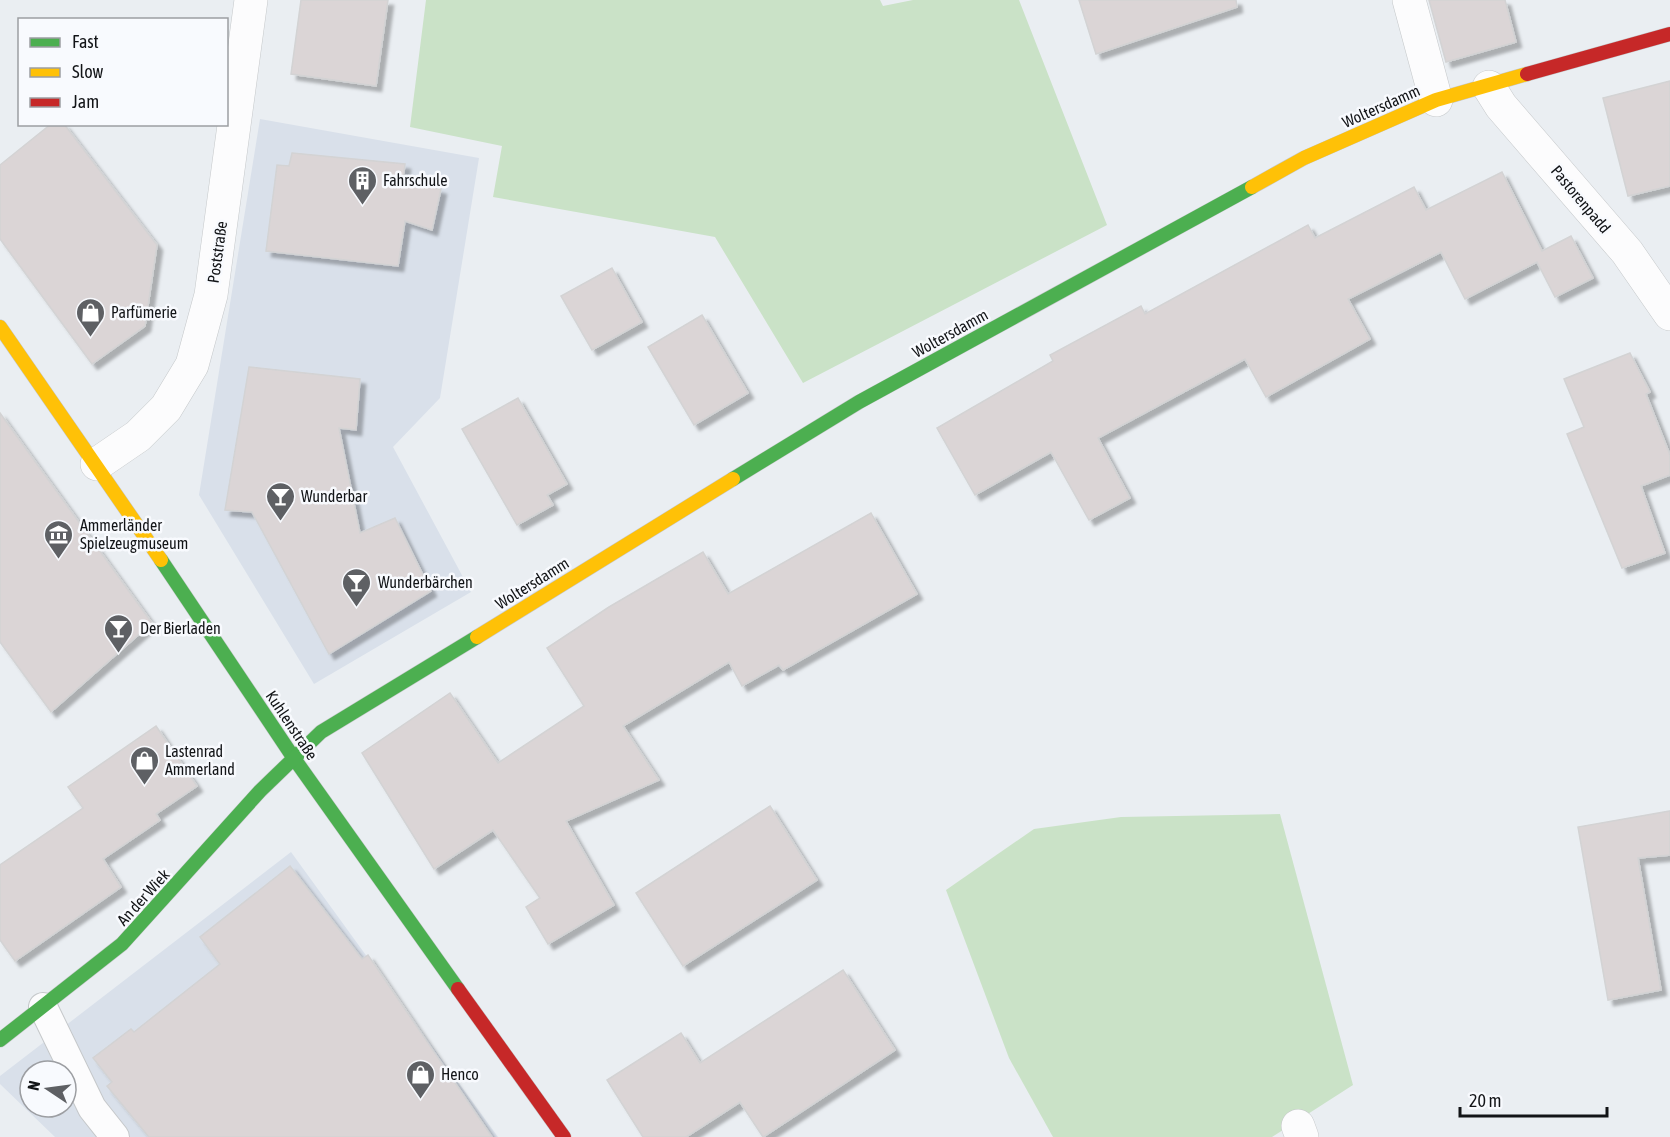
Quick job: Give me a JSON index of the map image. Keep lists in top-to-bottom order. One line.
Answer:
{"streets":{"street":["Woltersdamm","Pastorenpadd","Poststraße","Kuhlenstraße","An der Wiek"]},"crossings":[["Woltersdamm","Pastorenpadd"],["Woltersdamm","Kuhlenstraße"],["Woltersdamm","An der Wiek"],["Poststraße","Kuhlenstraße"],["Kuhlenstraße","An der Wiek"]],"places":{"building":["Fahrschule"],"shop":["Parfümerie","Lastenrad Ammerland","Henco"],"bar":["Wunderbar","Wunderbärchen","Der Bierladen"],"museum":["Ammerländer Spielzeugmuseum"]},"legend":["Fast","Slow","Jam"],"scale_bar":"20 m","north":"left"}
